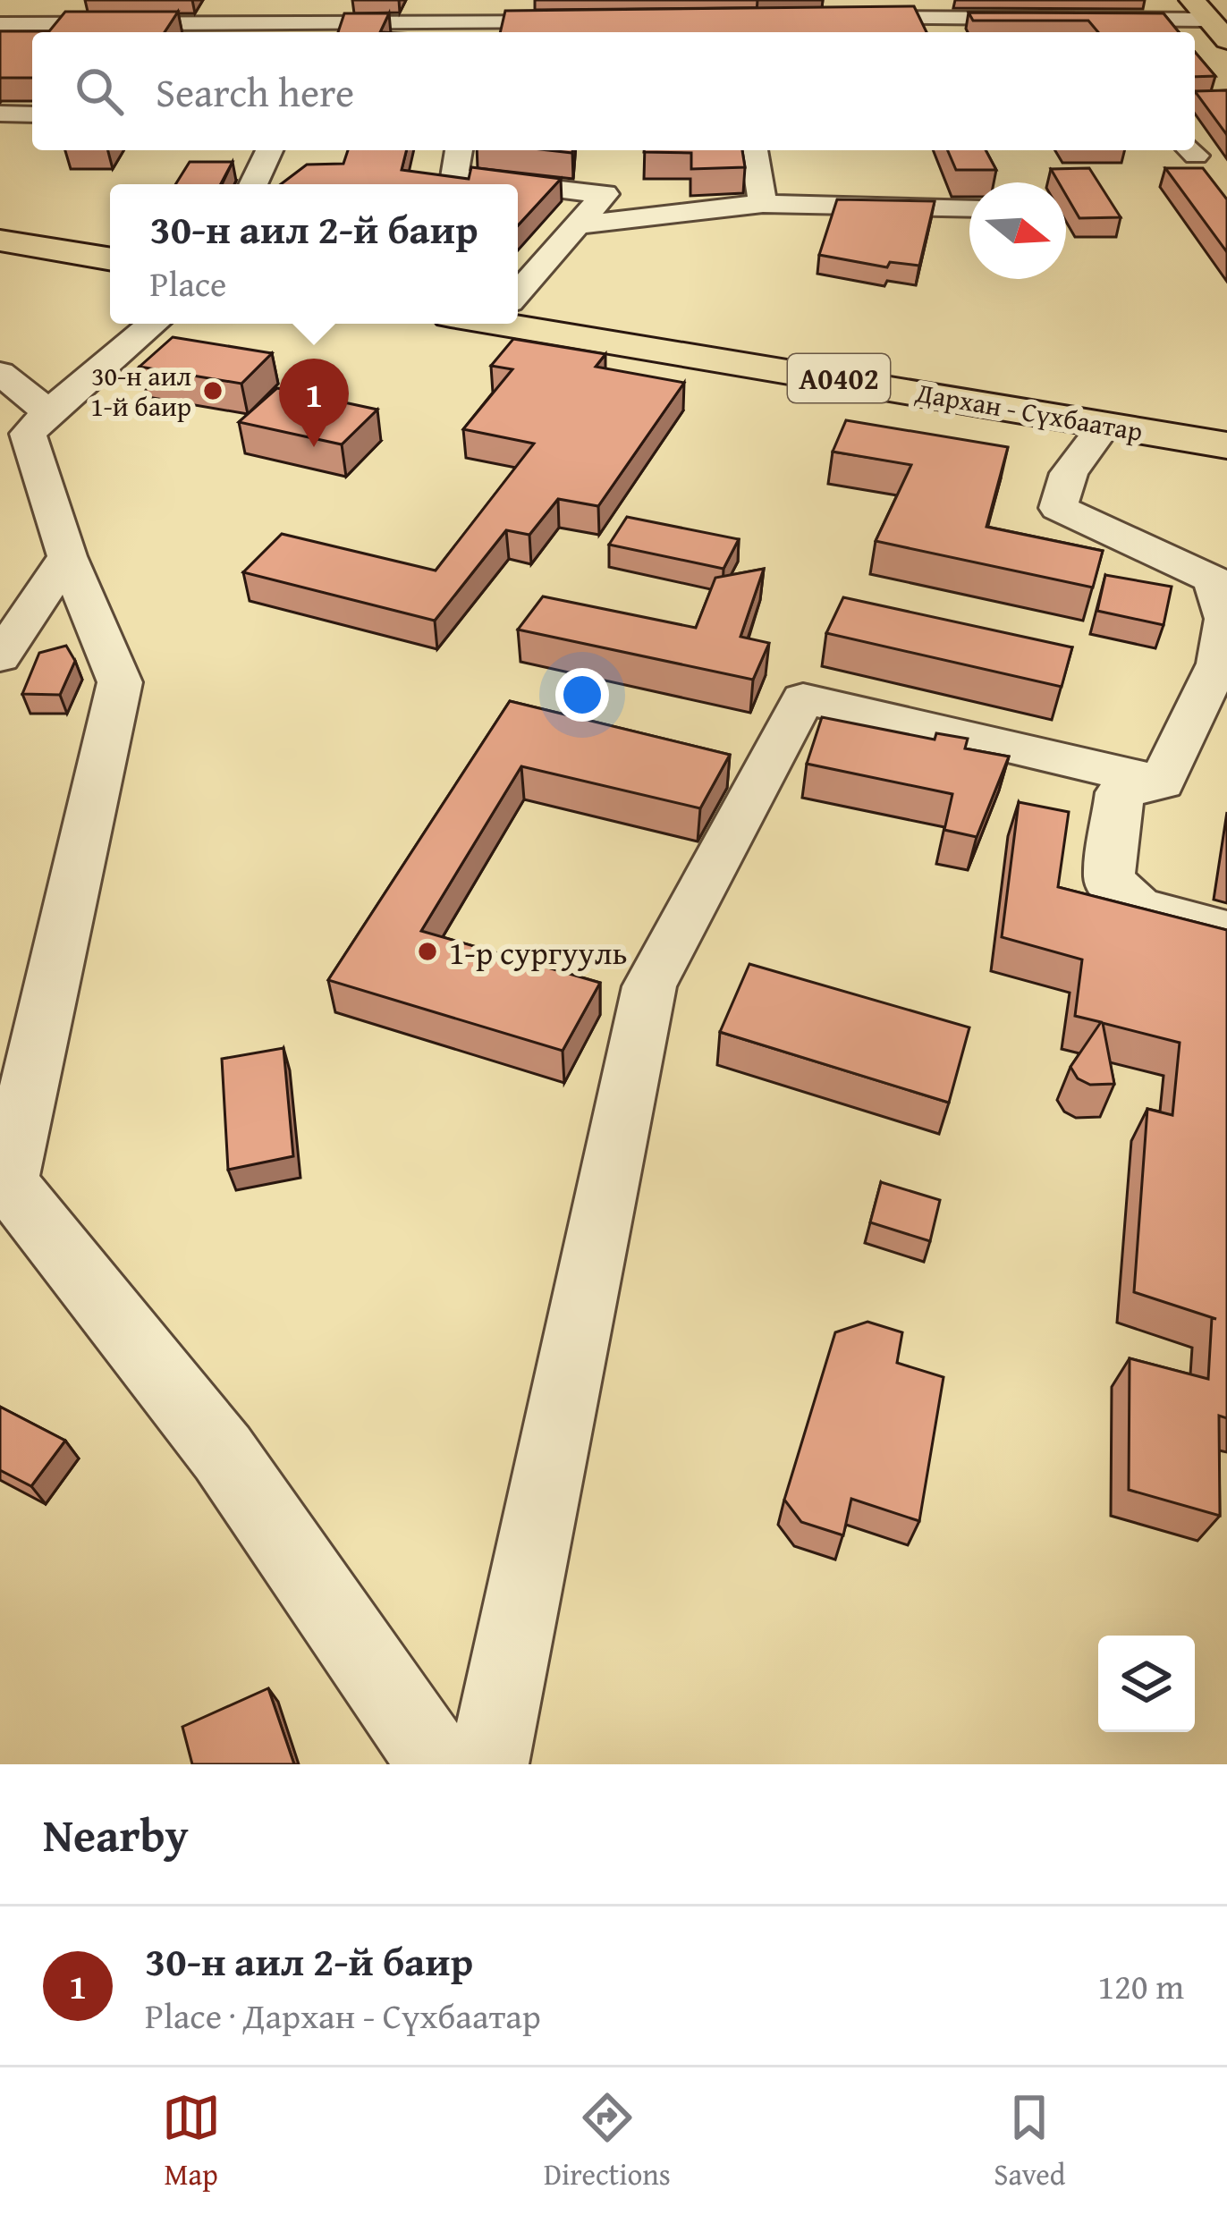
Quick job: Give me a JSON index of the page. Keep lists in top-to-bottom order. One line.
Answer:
{"streets":{"main road":["A0402","Дархан - Сүхбаатар"]},"places":["30-н аил 1-й баир","1-р сургууль"],"north":"right","page":{"search":"Search here","popup":["30-н аил 2-й баир","Place"],"pins":"1","heading":"Nearby","list":[{"mark":"1","name":"30-н аил 2-й баир","note":"Place · Дархан - Сүхбаатар","value":"120 m"}],"nav":["Map","Directions","Saved"]}}
